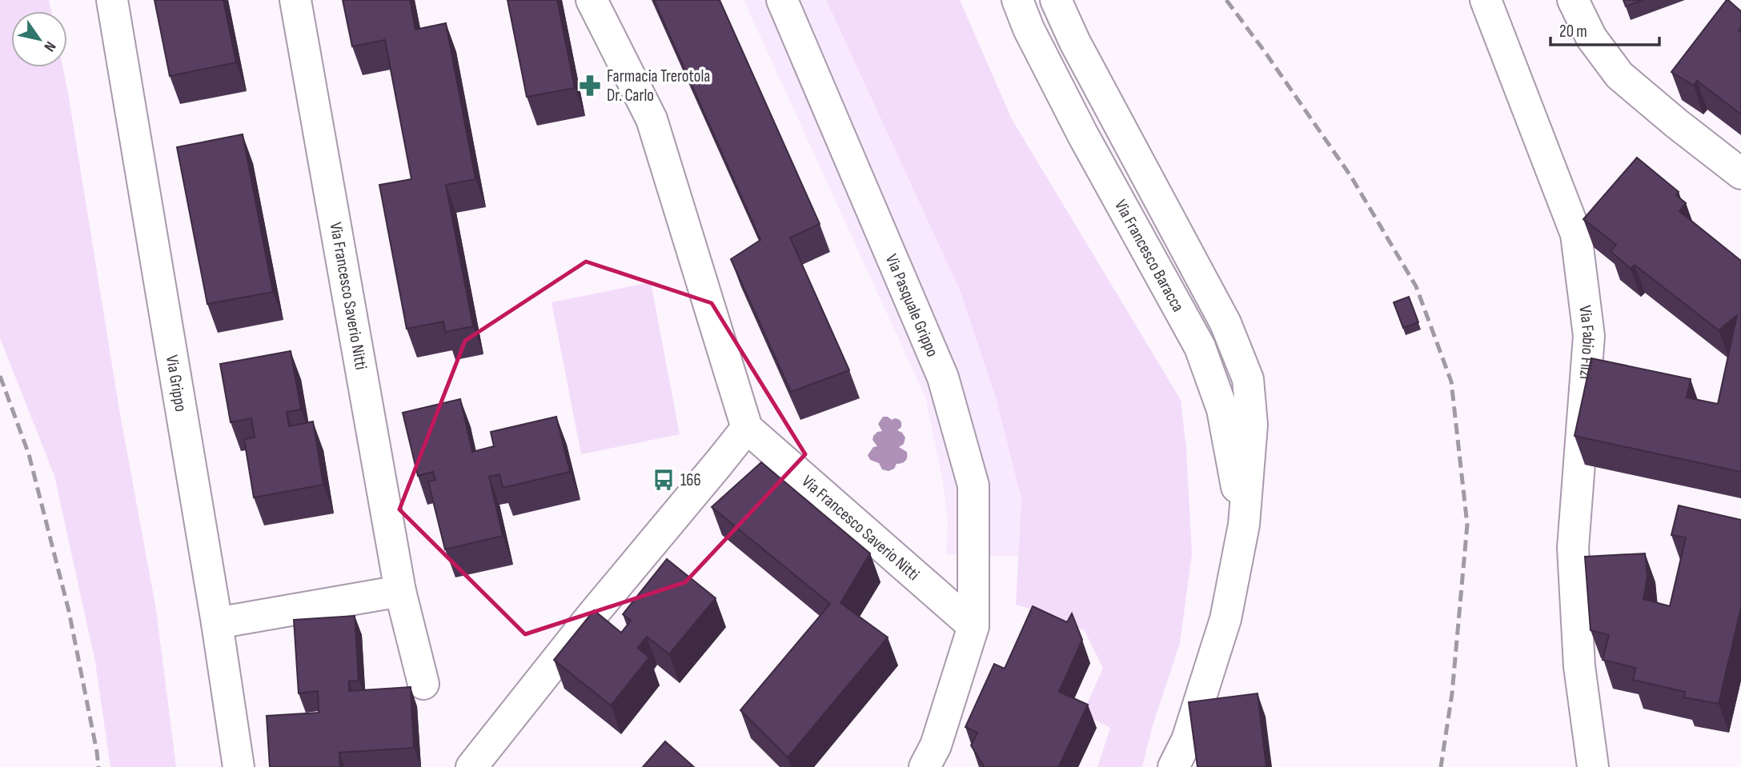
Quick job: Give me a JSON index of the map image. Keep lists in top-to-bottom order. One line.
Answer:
{"streets":{"street":["Via Francesco Baracca","Via Francesco Saverio Nitti","Via Pasquale Grippo","Via Fabio Filzi","Via Grippo"]},"crossings":[["Via Francesco Saverio Nitti","Via Pasquale Grippo"]],"places":{"pharmacy":["Farmacia Trerotola Dr. Carlo"],"bus stop":["166"]},"scale_bar":"20 m","north":"bottom right"}
